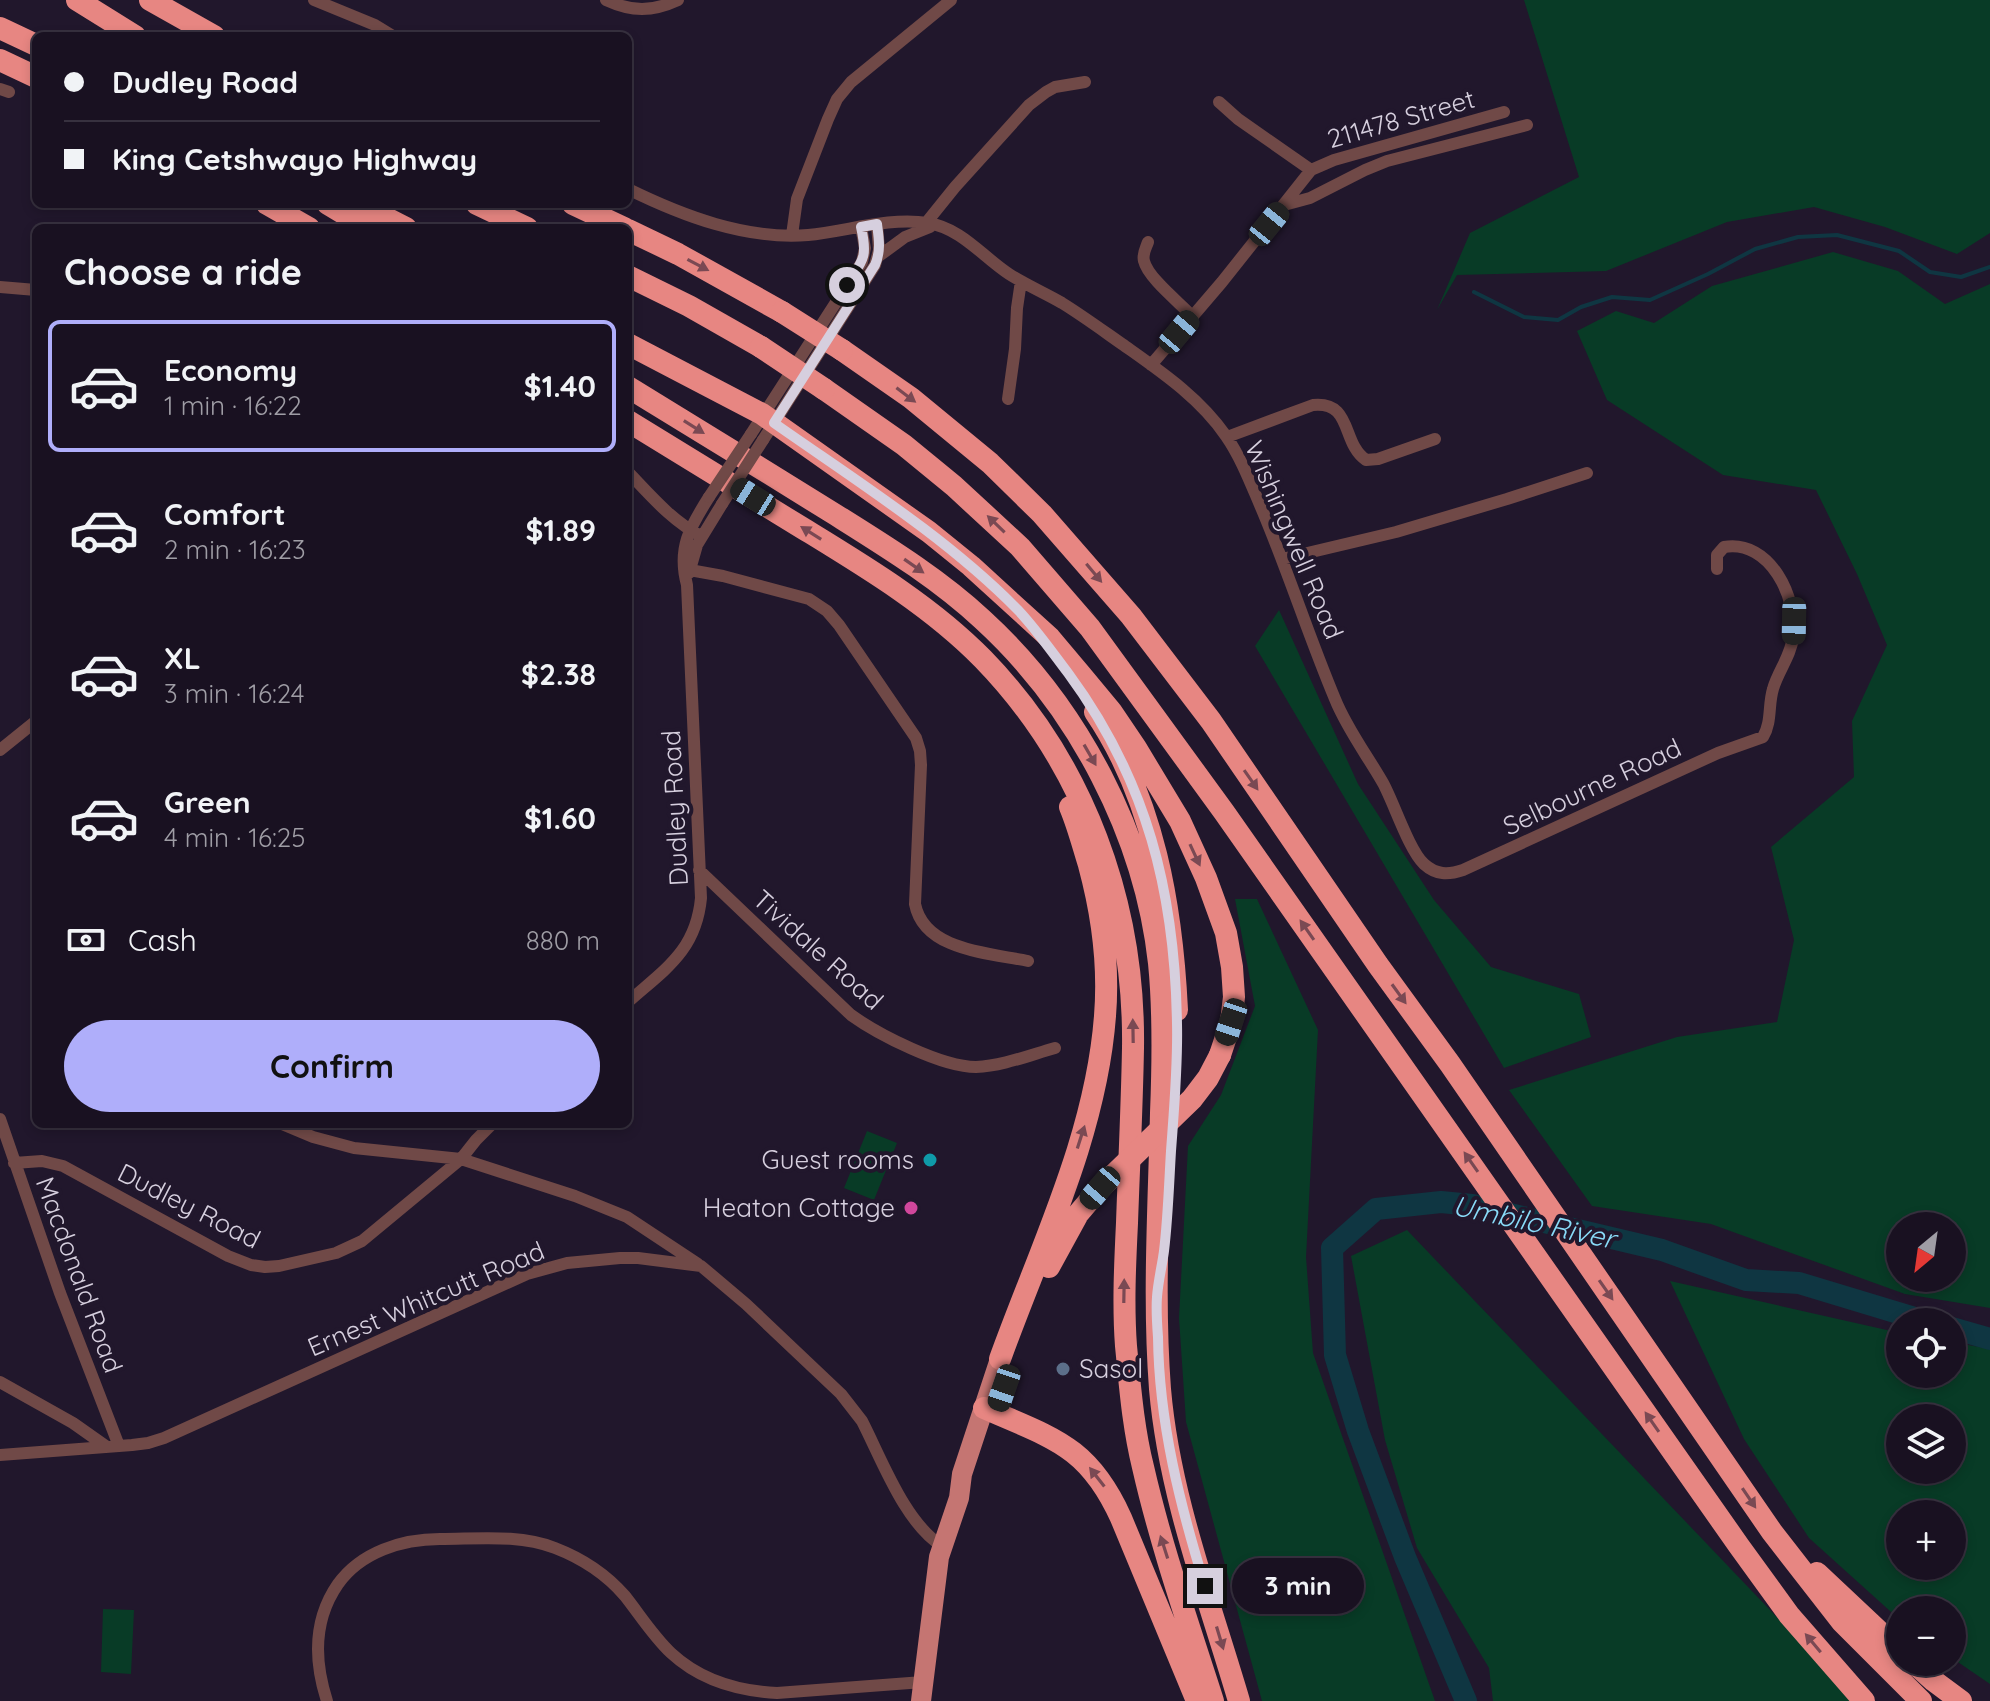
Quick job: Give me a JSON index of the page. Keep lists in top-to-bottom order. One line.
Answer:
{"streets":{"street":["211478 Street","Wishingwell Road","Selbourne Road","Dudley Road","Tividale Road","Macdonald Road","Ernest Whitcutt Road"]},"crossings":[["Wishingwell Road","Selbourne Road"],["Wishingwell Road","Dudley Road"],["Dudley Road","Tividale Road"],["Dudley Road","Macdonald Road"],["Macdonald Road","Ernest Whitcutt Road"]],"water":["Umbilo River"],"places":["Guest rooms","Heaton Cottage","Sasol"],"north":"bottom left","page":{"banner":["Dudley Road","King Cetshwayo Highway"],"heading":"Choose a ride","list":[{"name":"Economy","note":"1 min · 16:22","value":"$1.40"},{"name":"Comfort","note":"2 min · 16:23","value":"$1.89"},{"name":"XL","note":"3 min · 16:24","value":"$2.38"},{"name":"Green","note":"4 min · 16:25","value":"$1.60"}],"pay":["Cash","880 m"],"buttons":"Confirm","map_buttons":["+","−"],"bubble":"3 min"}}
